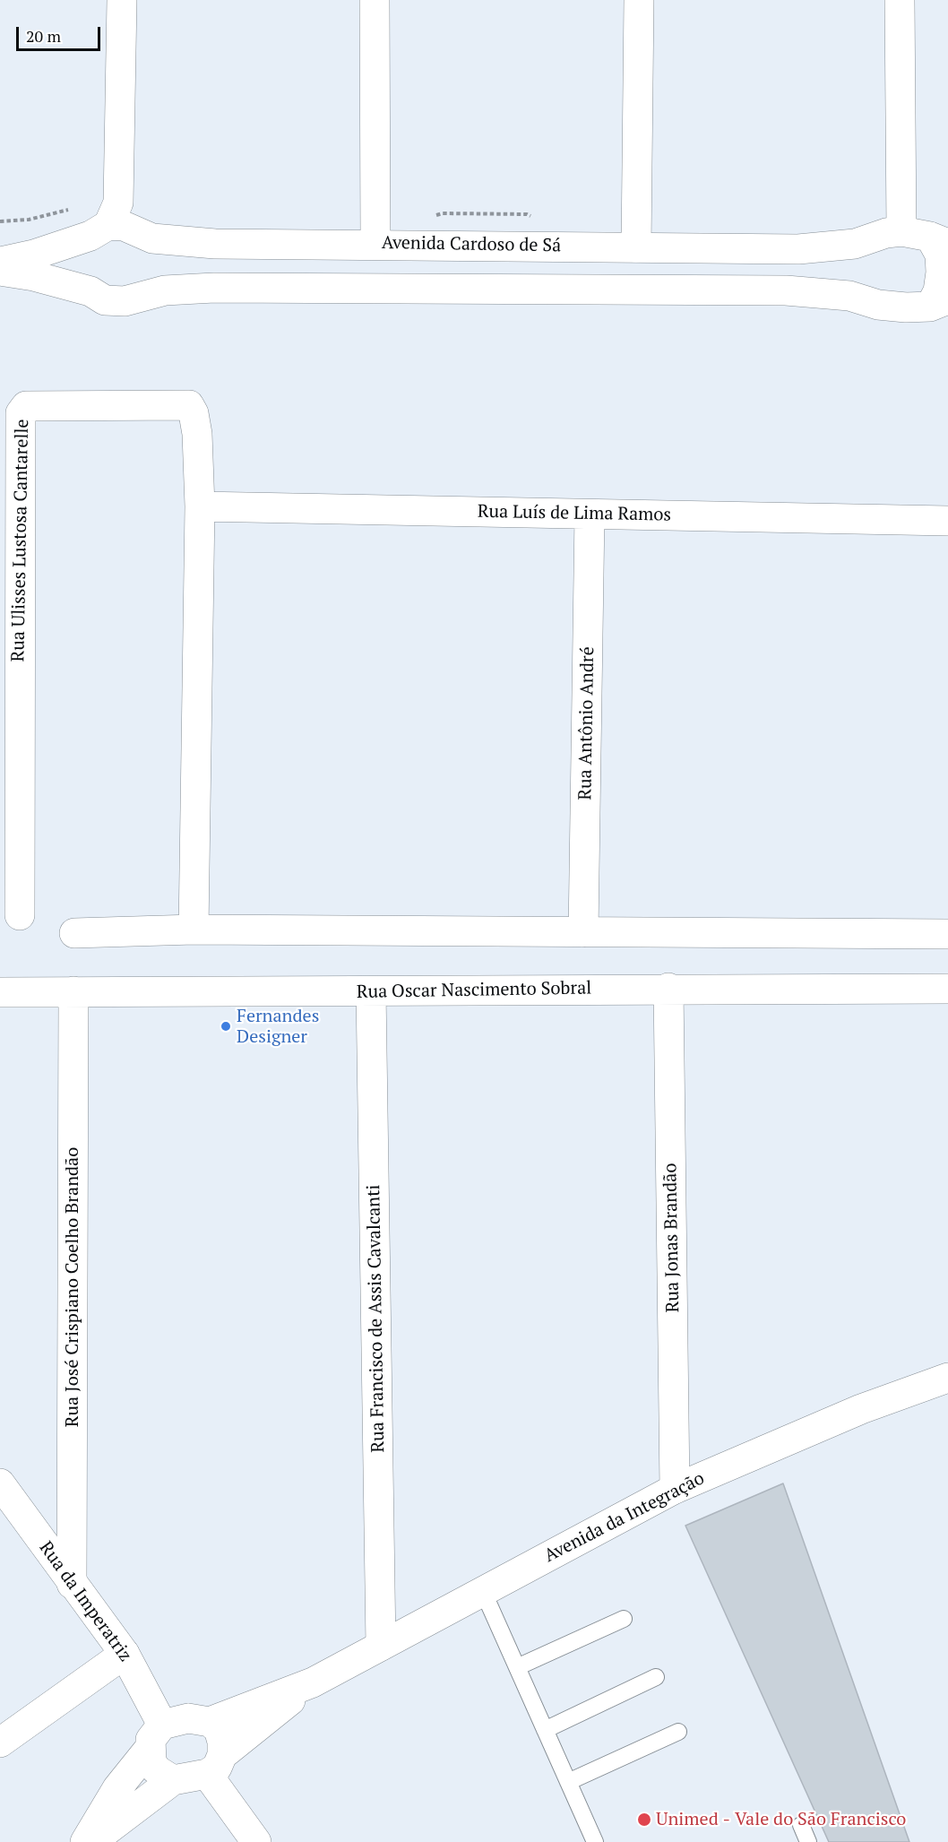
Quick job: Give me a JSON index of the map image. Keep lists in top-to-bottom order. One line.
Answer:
{"streets":{"main road":["Avenida Cardoso de Sá","Rua Luís de Lima Ramos","Rua Ulisses Lustosa Cantarelle","Rua Antônio André","Rua Oscar Nascimento Sobral","Rua Jonas Brandão","Rua José Crispiano Coelho Brandão","Rua Francisco de Assis Cavalcanti","Avenida da Integração","Rua da Imperatriz"]},"crossings":[["Rua Luís de Lima Ramos","Rua Ulisses Lustosa Cantarelle"],["Rua Luís de Lima Ramos","Rua Antônio André"],["Rua Oscar Nascimento Sobral","Rua Jonas Brandão"],["Rua Oscar Nascimento Sobral","Rua José Crispiano Coelho Brandão"],["Rua Oscar Nascimento Sobral","Rua Francisco de Assis Cavalcanti"],["Rua Jonas Brandão","Avenida da Integração"],["Rua José Crispiano Coelho Brandão","Rua da Imperatriz"],["Rua Francisco de Assis Cavalcanti","Avenida da Integração"],["Avenida da Integração","Rua da Imperatriz"]],"places":["Fernandes Designer","Unimed - Vale do São Francisco"],"scale_bar":"20 m"}
